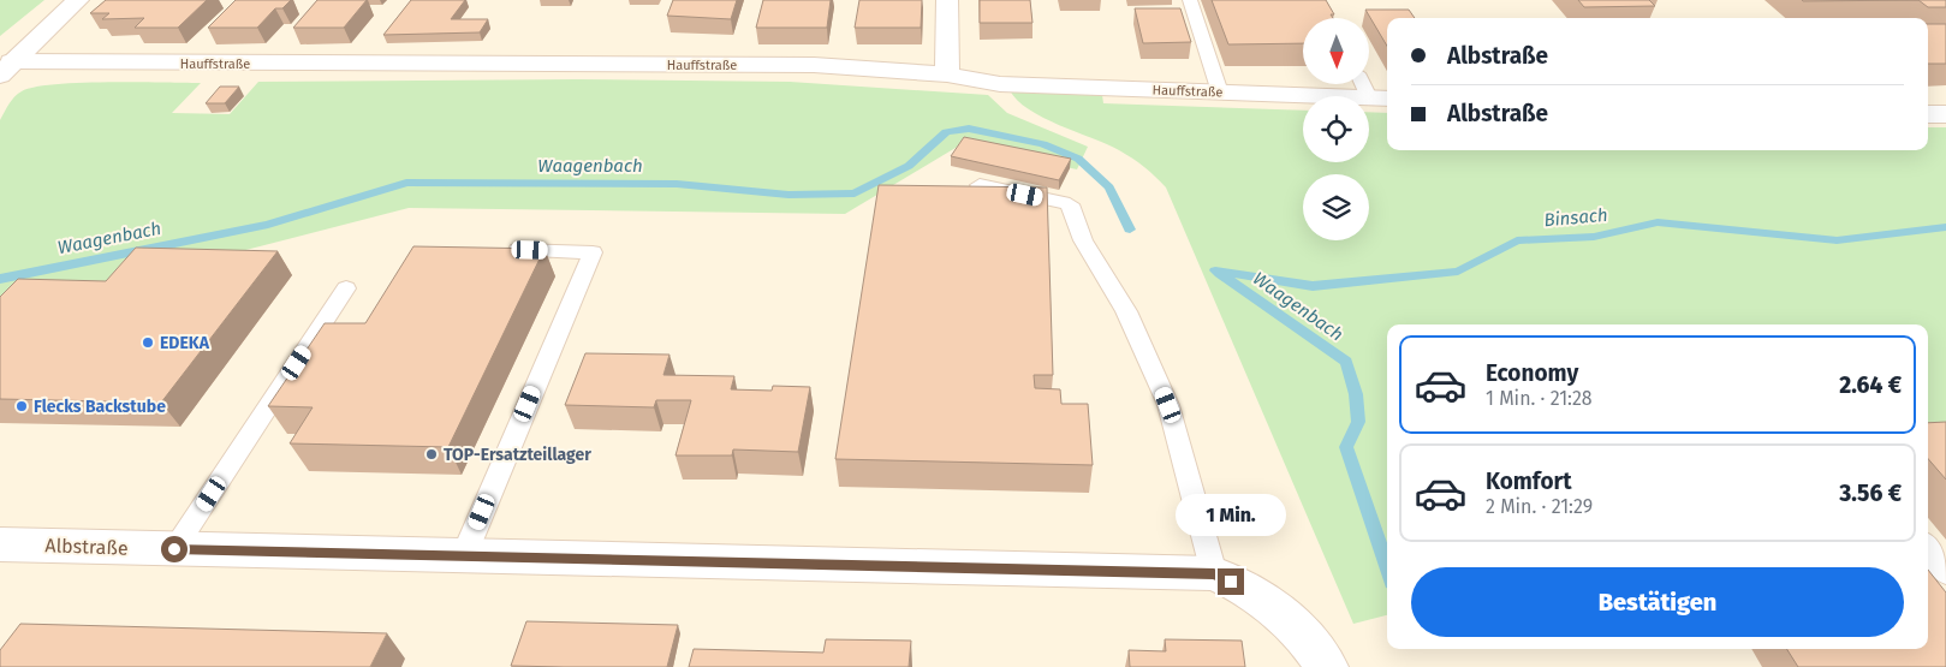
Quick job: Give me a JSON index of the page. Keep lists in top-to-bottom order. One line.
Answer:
{"streets":{"street":["Hauffstraße","Albstraße"]},"water":["Waagenbach","Binsach"],"places":["EDEKA","Flecks Backstube","TOP-Ersatzteillager"],"north":"bottom","page":{"banner":["Albstraße","Albstraße"],"list":[{"name":"Economy","note":"1 Min. · 21:28","value":"2.64 €"},{"name":"Komfort","note":"2 Min. · 21:29","value":"3.56 €"}],"bubble":"1 Min.","buttons":"Bestätigen"}}
